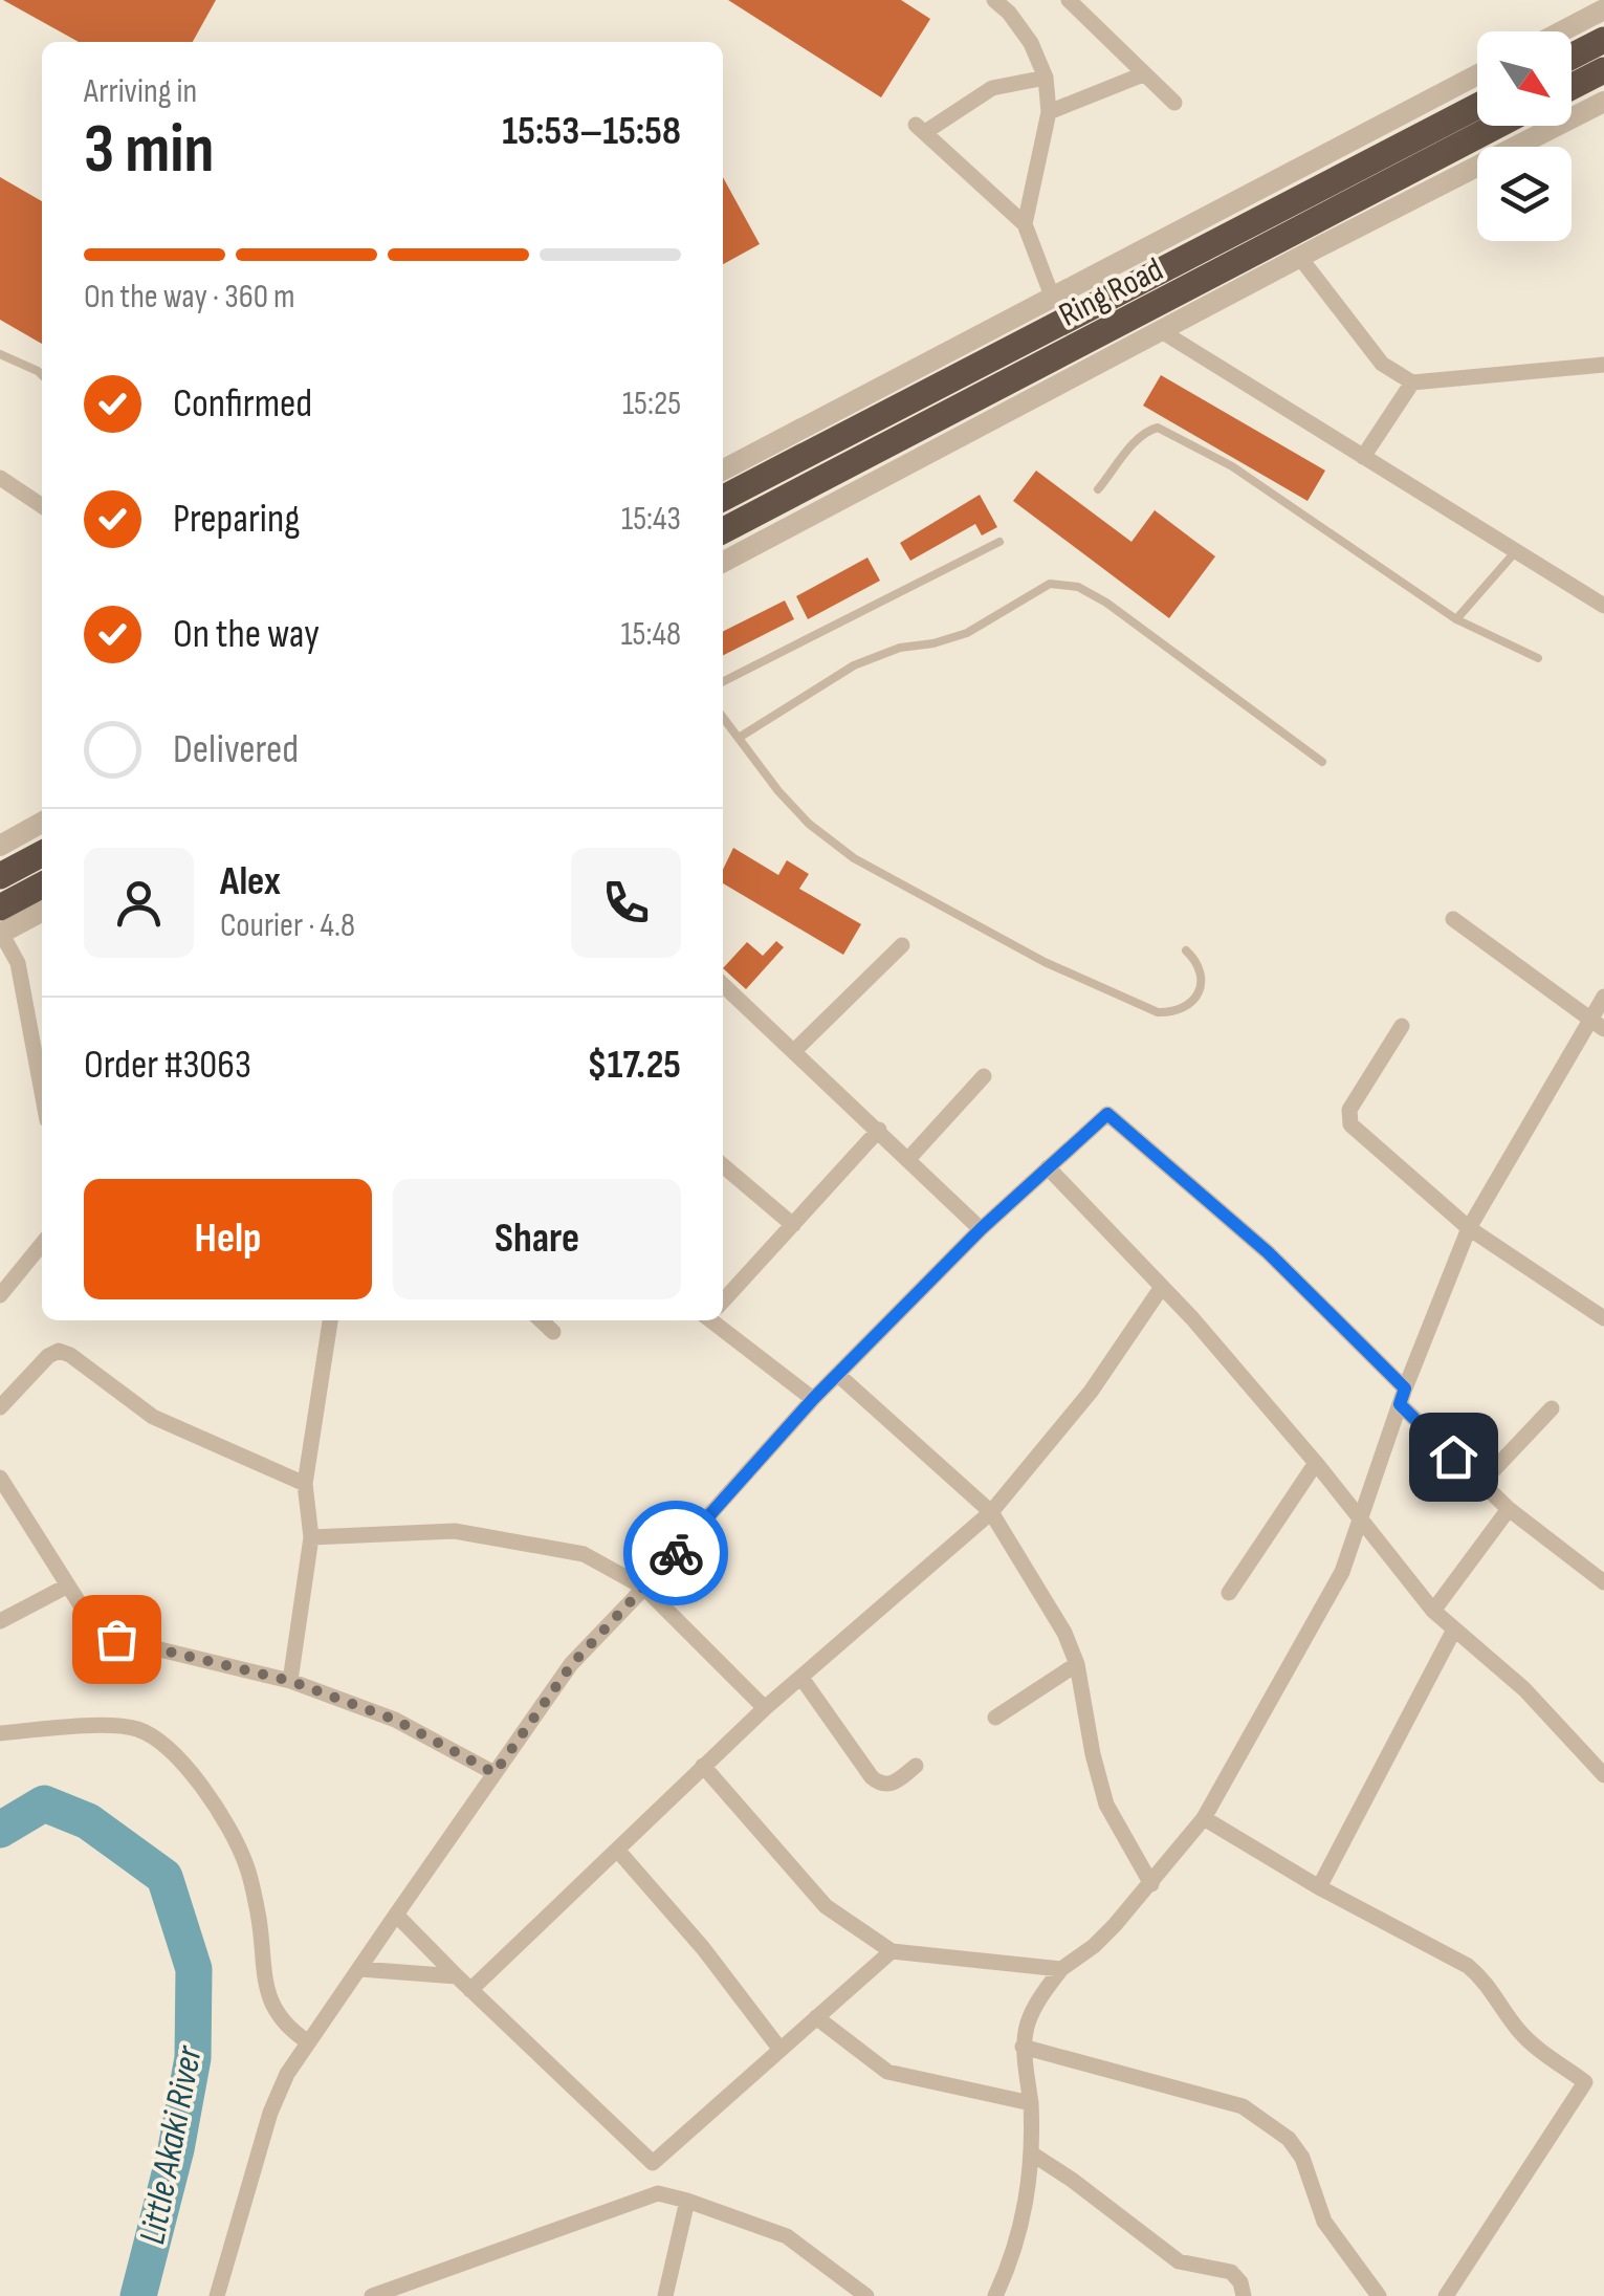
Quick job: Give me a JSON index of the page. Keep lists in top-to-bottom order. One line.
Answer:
{"streets":{"highway":["Ring Road"]},"water":["Little Akaki River"],"north":"bottom right","page":{"heading":["3 min","Arriving in","15:53–15:58"],"panel":["Alex","Courier · 4.8","Order #3063","$17.25"],"bar":"On the way · 360 m","list":[["Confirmed","15:25"],["Preparing","15:43"],["On the way","15:48"],"Delivered"],"buttons":["Help","Share"]}}
